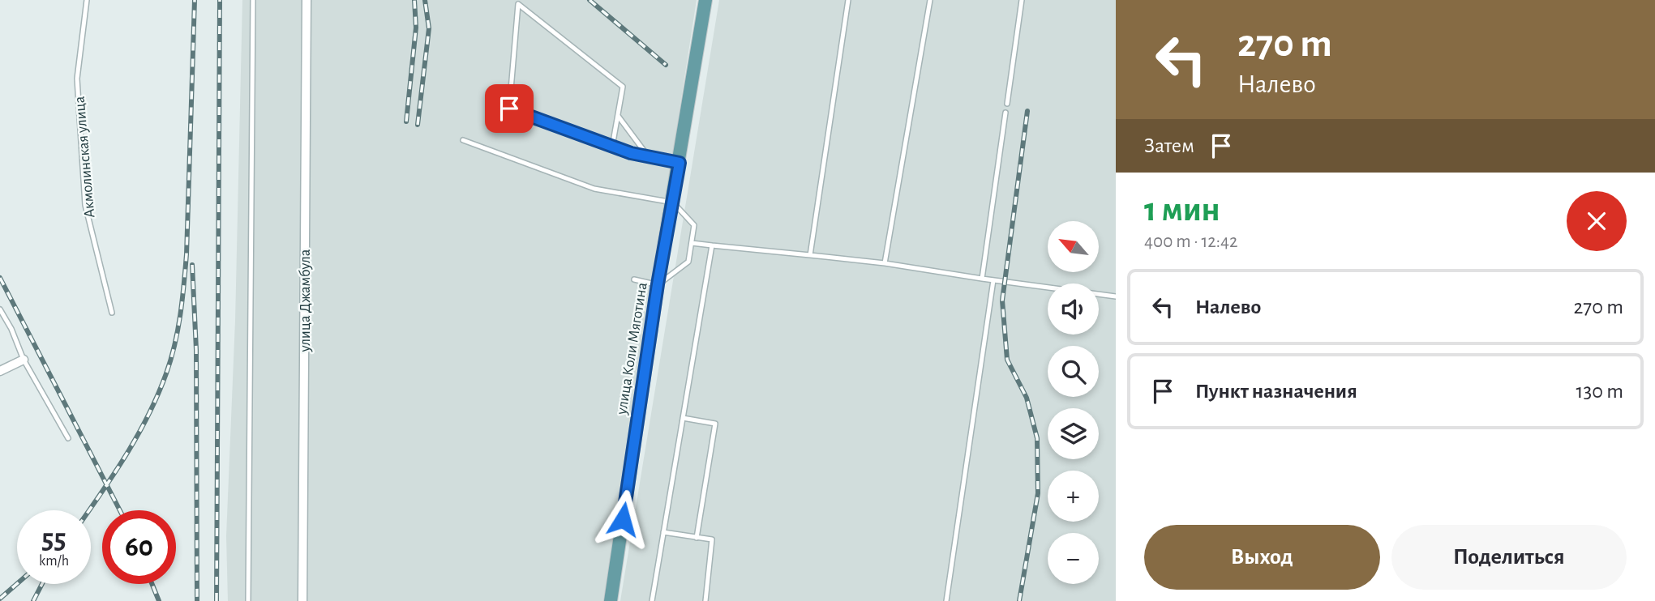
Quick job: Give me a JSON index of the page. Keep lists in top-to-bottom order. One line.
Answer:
{"streets":{"main road":["улица Коли Мяготина"],"street":["улица Джамбула"],"lane":["Акмолинская улица"]},"north":"top left","page":{"turn":["270 m","Налево"],"then":"Затем","heading":["1 мин","400 m · 12:42"],"map_buttons":["+","−"],"list":[{"name":"Налево","value":"270 m"},{"name":"Пункт назначения","value":"130 m"}],"speed":"55 km/h","limit":"60","buttons":["Выход","Поделиться"]}}
